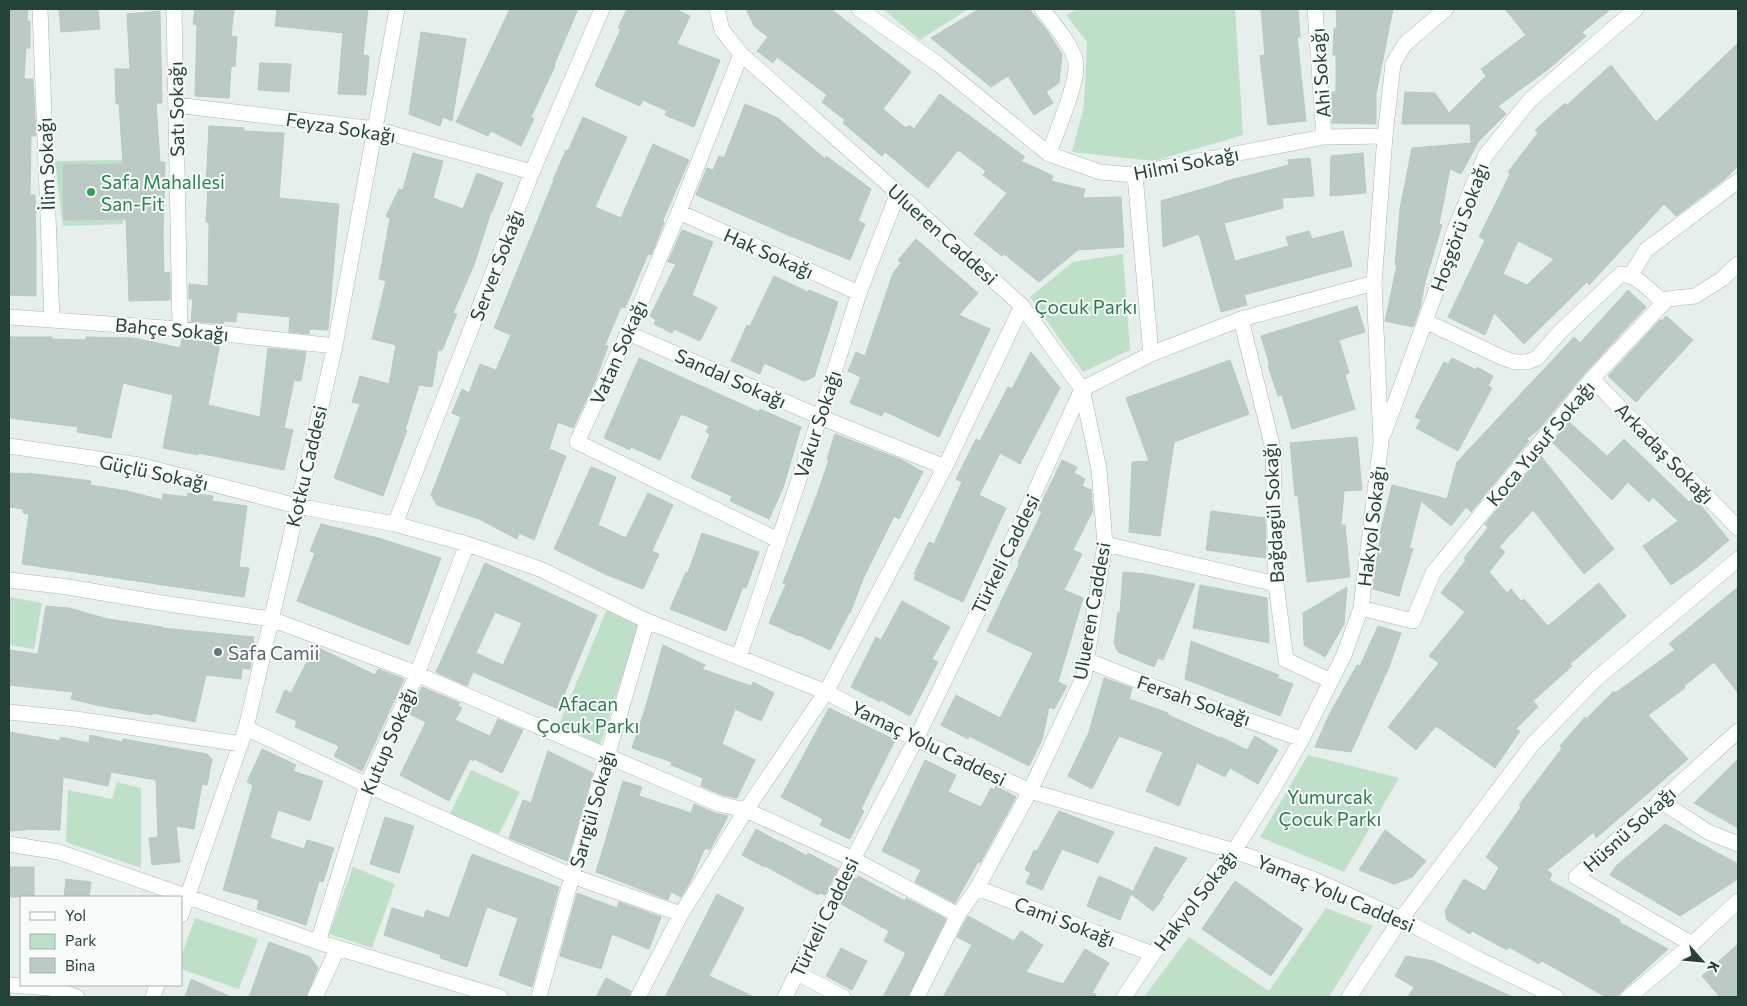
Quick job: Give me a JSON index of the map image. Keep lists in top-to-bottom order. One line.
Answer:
{"streets":{"street":["Ahi Sokağı","Satı Sokağı","Feyza Sokağı","Hilmi Sokağı","İlim Sokağı","Hoşgörü Sokağı","Ulueren Caddesi","Hak Sokağı","Server Sokağı","Bahçe Sokağı","Vatan Sokağı","Sandal Sokağı","Vakur Sokağı","Koca Yusuf Sokağı","Arkadaş Sokağı","Kotku Caddesi","Güçlü Sokağı","Bağdagül Sokağı","Hakyol Sokağı","Türkeli Caddesi","Fersah Sokağı","Kutup Sokağı","Yamaç Yolu Caddesi","Sarıgül Sokağı","Hüsnü Sokağı","Cami Sokağı"]},"crossings":[["Ahi Sokağı","Hilmi Sokağı"],["Satı Sokağı","Feyza Sokağı"],["Satı Sokağı","Bahçe Sokağı"],["Feyza Sokağı","Server Sokağı"],["Feyza Sokağı","Kotku Caddesi"],["Hilmi Sokağı","Hakyol Sokağı"],["İlim Sokağı","Bahçe Sokağı"],["Hoşgörü Sokağı","Hakyol Sokağı"],["Ulueren Caddesi","Vatan Sokağı"],["Ulueren Caddesi","Vakur Sokağı"],["Ulueren Caddesi","Türkeli Caddesi"],["Ulueren Caddesi","Fersah Sokağı"],["Ulueren Caddesi","Yamaç Yolu Caddesi"],["Ulueren Caddesi","Cami Sokağı"],["Hak Sokağı","Vatan Sokağı"],["Hak Sokağı","Vakur Sokağı"],["Server Sokağı","Yamaç Yolu Caddesi"],["Bahçe Sokağı","Kotku Caddesi"],["Vatan Sokağı","Sandal Sokağı"],["Vatan Sokağı","Vakur Sokağı"],["Sandal Sokağı","Vakur Sokağı"],["Vakur Sokağı","Yamaç Yolu Caddesi"],["Koca Yusuf Sokağı","Arkadaş Sokağı"],["Koca Yusuf Sokağı","Hakyol Sokağı"],["Kotku Caddesi","Güçlü Sokağı"],["Kotku Caddesi","Yamaç Yolu Caddesi"],["Güçlü Sokağı","Yamaç Yolu Caddesi"],["Bağdagül Sokağı","Hakyol Sokağı"],["Hakyol Sokağı","Fersah Sokağı"],["Hakyol Sokağı","Yamaç Yolu Caddesi"],["Hakyol Sokağı","Cami Sokağı"],["Türkeli Caddesi","Yamaç Yolu Caddesi"],["Kutup Sokağı","Yamaç Yolu Caddesi"],["Yamaç Yolu Caddesi","Sarıgül Sokağı"]],"parks":["Çocuk Parkı","Afacan Çocuk Parkı","Yumurcak Çocuk Parkı"],"places":["Safa Mahallesi San-Fit","Safa Camii"],"legend":["Yol","Park","Bina"],"north":"bottom right"}
